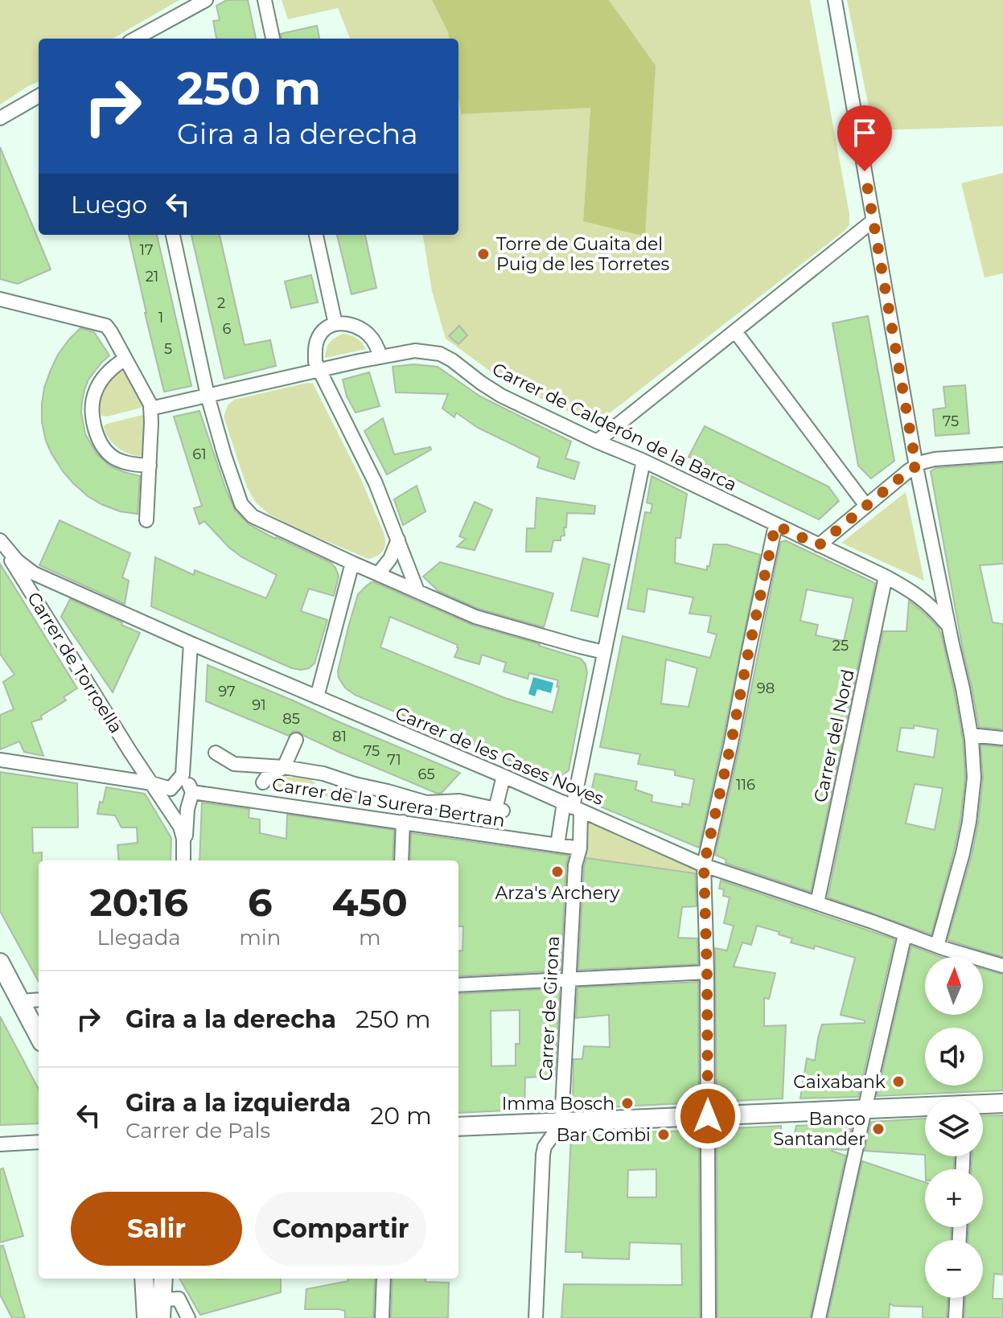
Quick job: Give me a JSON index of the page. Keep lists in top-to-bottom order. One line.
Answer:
{"streets":{"street":["Carrer de Calderón de la Barca","Carrer de Torroella","Carrer del Nord","Carrer de les Cases Noves","Carrer de la Surera Bertran","Carrer de Girona"]},"crossings":[["Carrer de Calderón de la Barca","Carrer del Nord"],["Carrer de Calderón de la Barca","Carrer de Girona"],["Carrer de Torroella","Carrer de les Cases Noves"],["Carrer de Torroella","Carrer de la Surera Bertran"],["Carrer del Nord","Carrer de les Cases Noves"],["Carrer de les Cases Noves","Carrer de Girona"],["Carrer de la Surera Bertran","Carrer de Girona"]],"places":["Torre de Guaita del Puig de les Torretes","Arza's Archery","Caixabank","Imma Bosch","Banco Santander","Bar Combi"],"house_numbers":["17","21","2","1","6","5","75","61","25","98","97","91","85","81","75","71","65","116"],"north":"top","page":{"turn":["250 m","Gira a la derecha"],"then":"Luego","eta":["20:16","Llegada","6","min","450","m"],"map_buttons":["+","−"],"list":[{"name":"Gira a la derecha","value":"250 m"},{"name":"Gira a la izquierda","note":"Carrer de Pals","value":"20 m"}],"buttons":["Salir","Compartir"]}}
